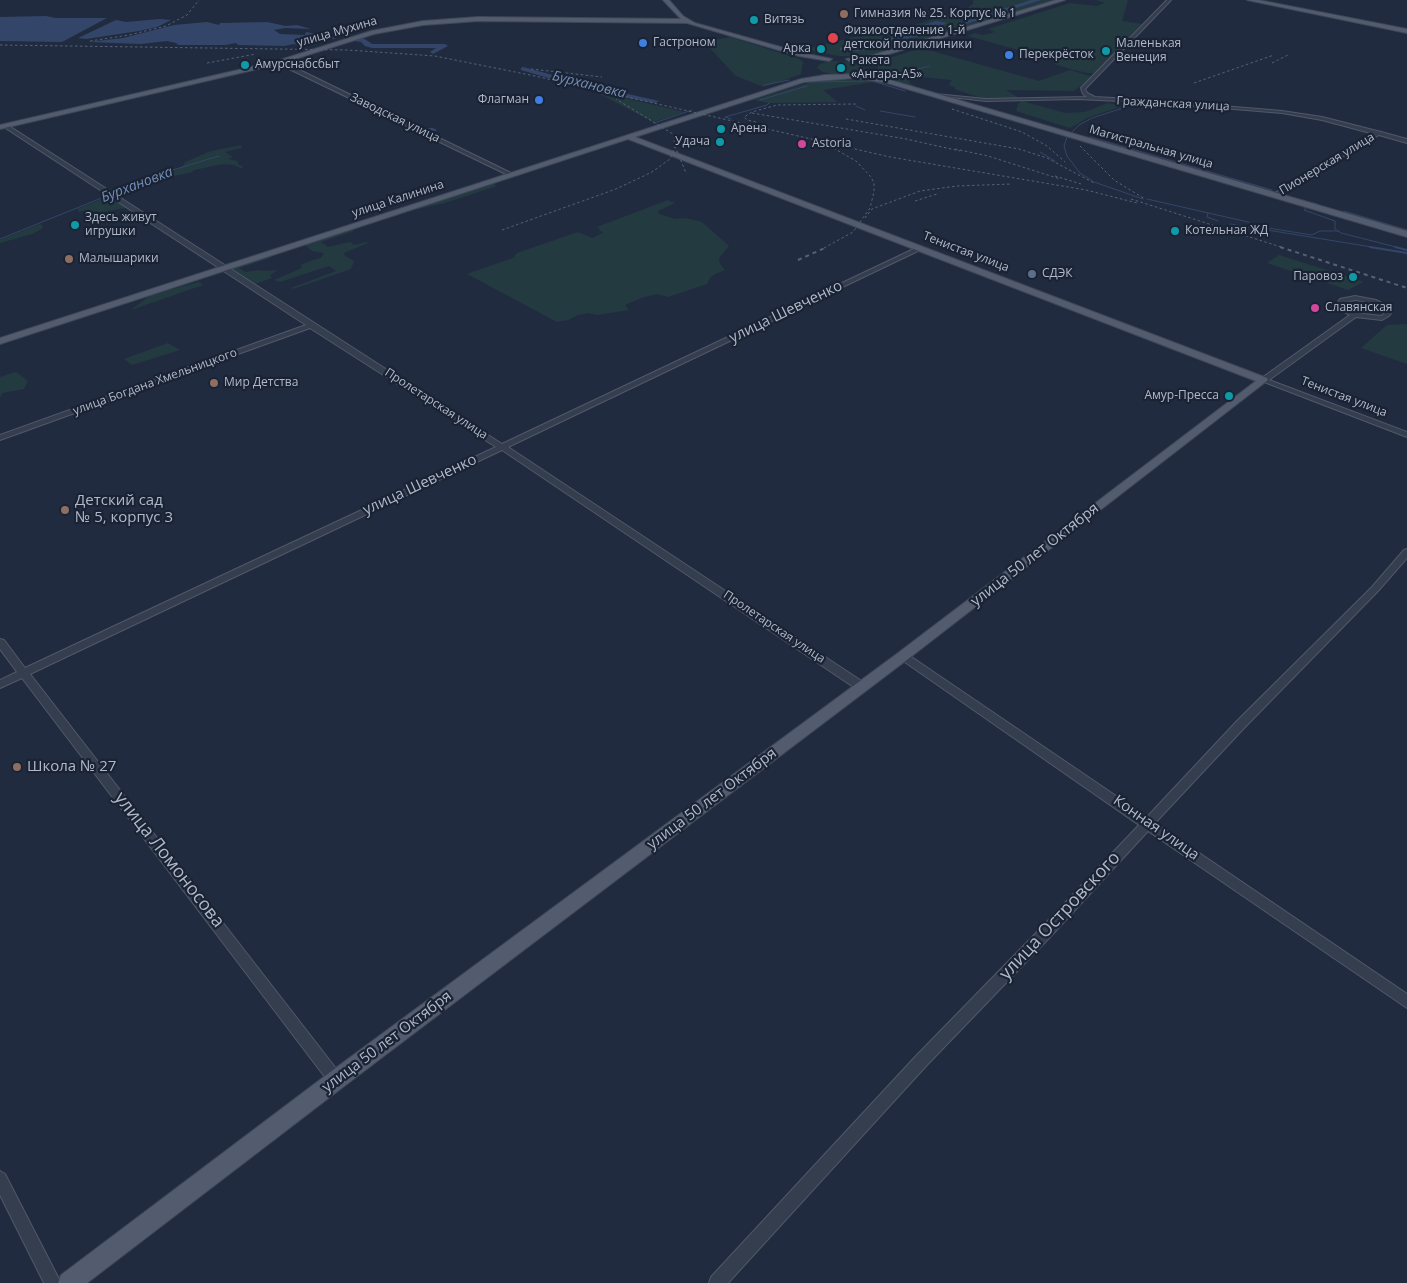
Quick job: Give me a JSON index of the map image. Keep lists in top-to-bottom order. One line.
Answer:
{"streets":{"main road":["улица Мухина","Магистральная улица","улица Калинина","Тенистая улица","улица 50 лет Октября"],"street":["Гражданская улица","Заводская улица","Пионерская улица","улица Шевченко","улица Богдана Хмельницкого","Пролетарская улица","Конная улица","улица Ломоносова","улица Островского"]},"crossings":[["улица Мухина","Заводская улица"],["улица Мухина","Пролетарская улица"],["Гражданская улица","Магистральная улица"],["Гражданская улица","Пионерская улица"],["Заводская улица","улица Калинина"],["Магистральная улица","Пионерская улица"],["улица Калинина","Тенистая улица"],["улица Калинина","Пролетарская улица"],["Тенистая улица","улица Шевченко"],["Тенистая улица","улица 50 лет Октября"],["улица Шевченко","Пролетарская улица"],["улица Шевченко","улица Ломоносова"],["улица Богдана Хмельницкого","Пролетарская улица"],["Пролетарская улица","улица 50 лет Октября"],["улица 50 лет Октября","Конная улица"],["улица 50 лет Октября","улица Ломоносова"],["Конная улица","улица Островского"]],"water":["Бурхановка"],"places":["Гимназия № 25. Корпус № 1","Витязь","Физиоотделение 1-й детской поликлиники","Гастроном","Арка","Маленькая Венеция","Перекрёсток","Амурснабсбыт","Ракета «Ангара-А5»","Флагман","Арена","Удача","Astoria","Здесь живут игрушки","Котельная ЖД","Малышарики","СДЭК","Паровоз","Славянская","Мир Детства","Амур-Пресса","Детский сад № 5, корпус 3","Школа № 27"]}
